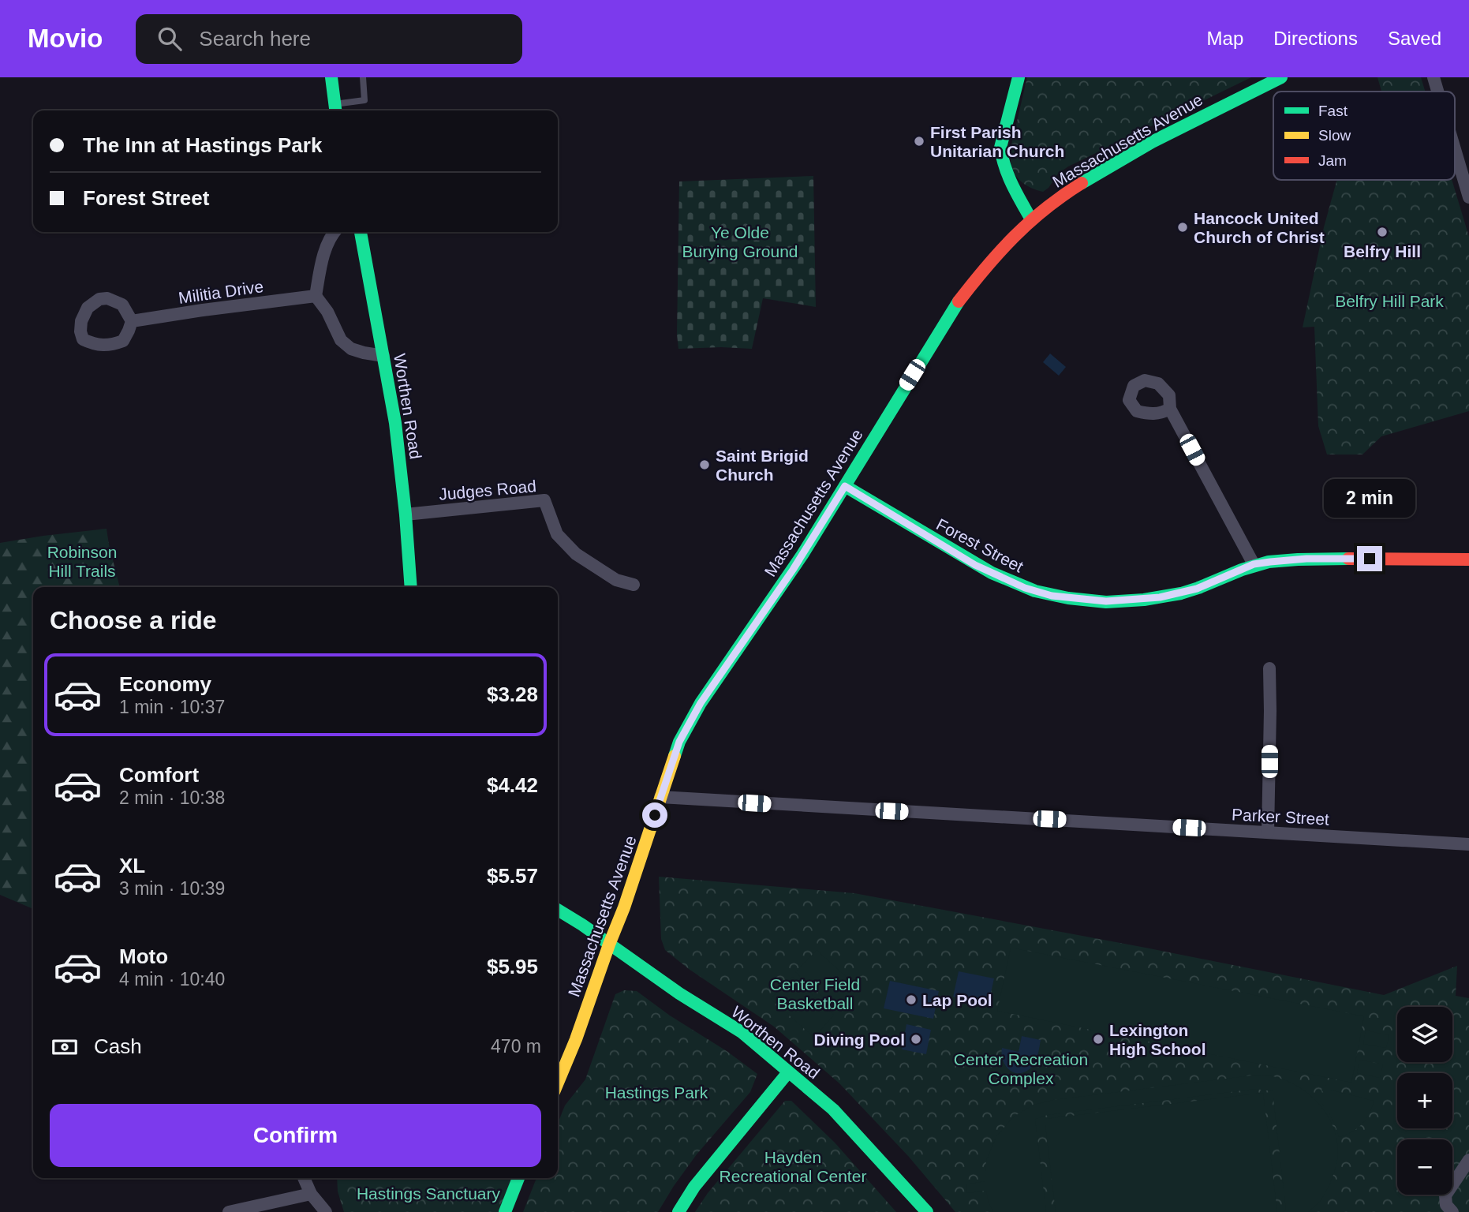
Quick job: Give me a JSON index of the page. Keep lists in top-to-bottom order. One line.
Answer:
{"streets":{"main road":["Massachusetts Avenue","Worthen Road","Forest Street"],"street":["Militia Drive","Judges Road","Parker Street"]},"crossings":[["Massachusetts Avenue","Worthen Road"],["Massachusetts Avenue","Forest Street"],["Massachusetts Avenue","Parker Street"],["Worthen Road","Judges Road"]],"parks":["Ye Olde Burying Ground","Belfry Hill Park","Robinson Hill Trails","Center Field Basketball","Center Recreation Complex","Hastings Park","Hayden Recreational Center","Hastings Sanctuary"],"places":["First Parish Unitarian Church","Hancock United Church of Christ","Belfry Hill","Saint Brigid Church","Lap Pool","Diving Pool","Lexington High School"],"legend":["Fast","Slow","Jam"],"page":{"header":"Movio","search":"Search here","nav":["Map","Directions","Saved"],"banner":["The Inn at Hastings Park","Forest Street"],"bubble":"2 min","heading":"Choose a ride","list":[{"name":"Economy","note":"1 min · 10:37","value":"$3.28"},{"name":"Comfort","note":"2 min · 10:38","value":"$4.42"},{"name":"XL","note":"3 min · 10:39","value":"$5.57"},{"name":"Moto","note":"4 min · 10:40","value":"$5.95"}],"map_buttons":["+","−"],"pay":["Cash","470 m"],"buttons":"Confirm"}}
